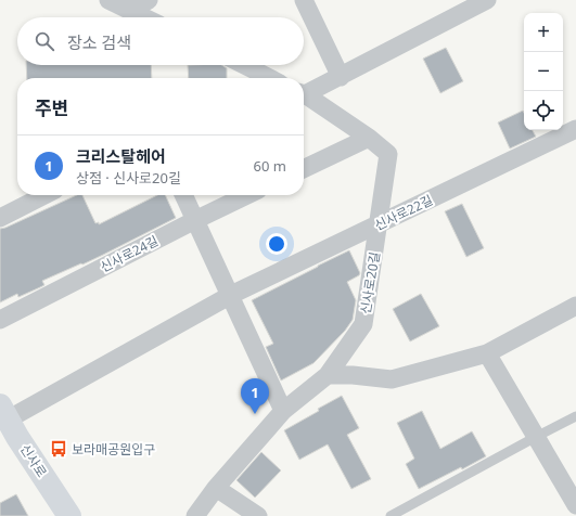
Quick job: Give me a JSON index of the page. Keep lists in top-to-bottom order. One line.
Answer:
{"streets":{"main road":["신사로"],"street":["신사로22길","신사로24길","신사로20길"]},"crossings":[["신사로22길","신사로20길"],["신사로22길","신사로"]],"places":{"bus stop":["보라매공원입구"]},"page":{"map_buttons":["+","−"],"search":"장소 검색","heading":"주변","list":[{"mark":"1","name":"크리스탈헤어","note":"상점 · 신사로20길","value":"60 m"}],"pins":"1"}}
